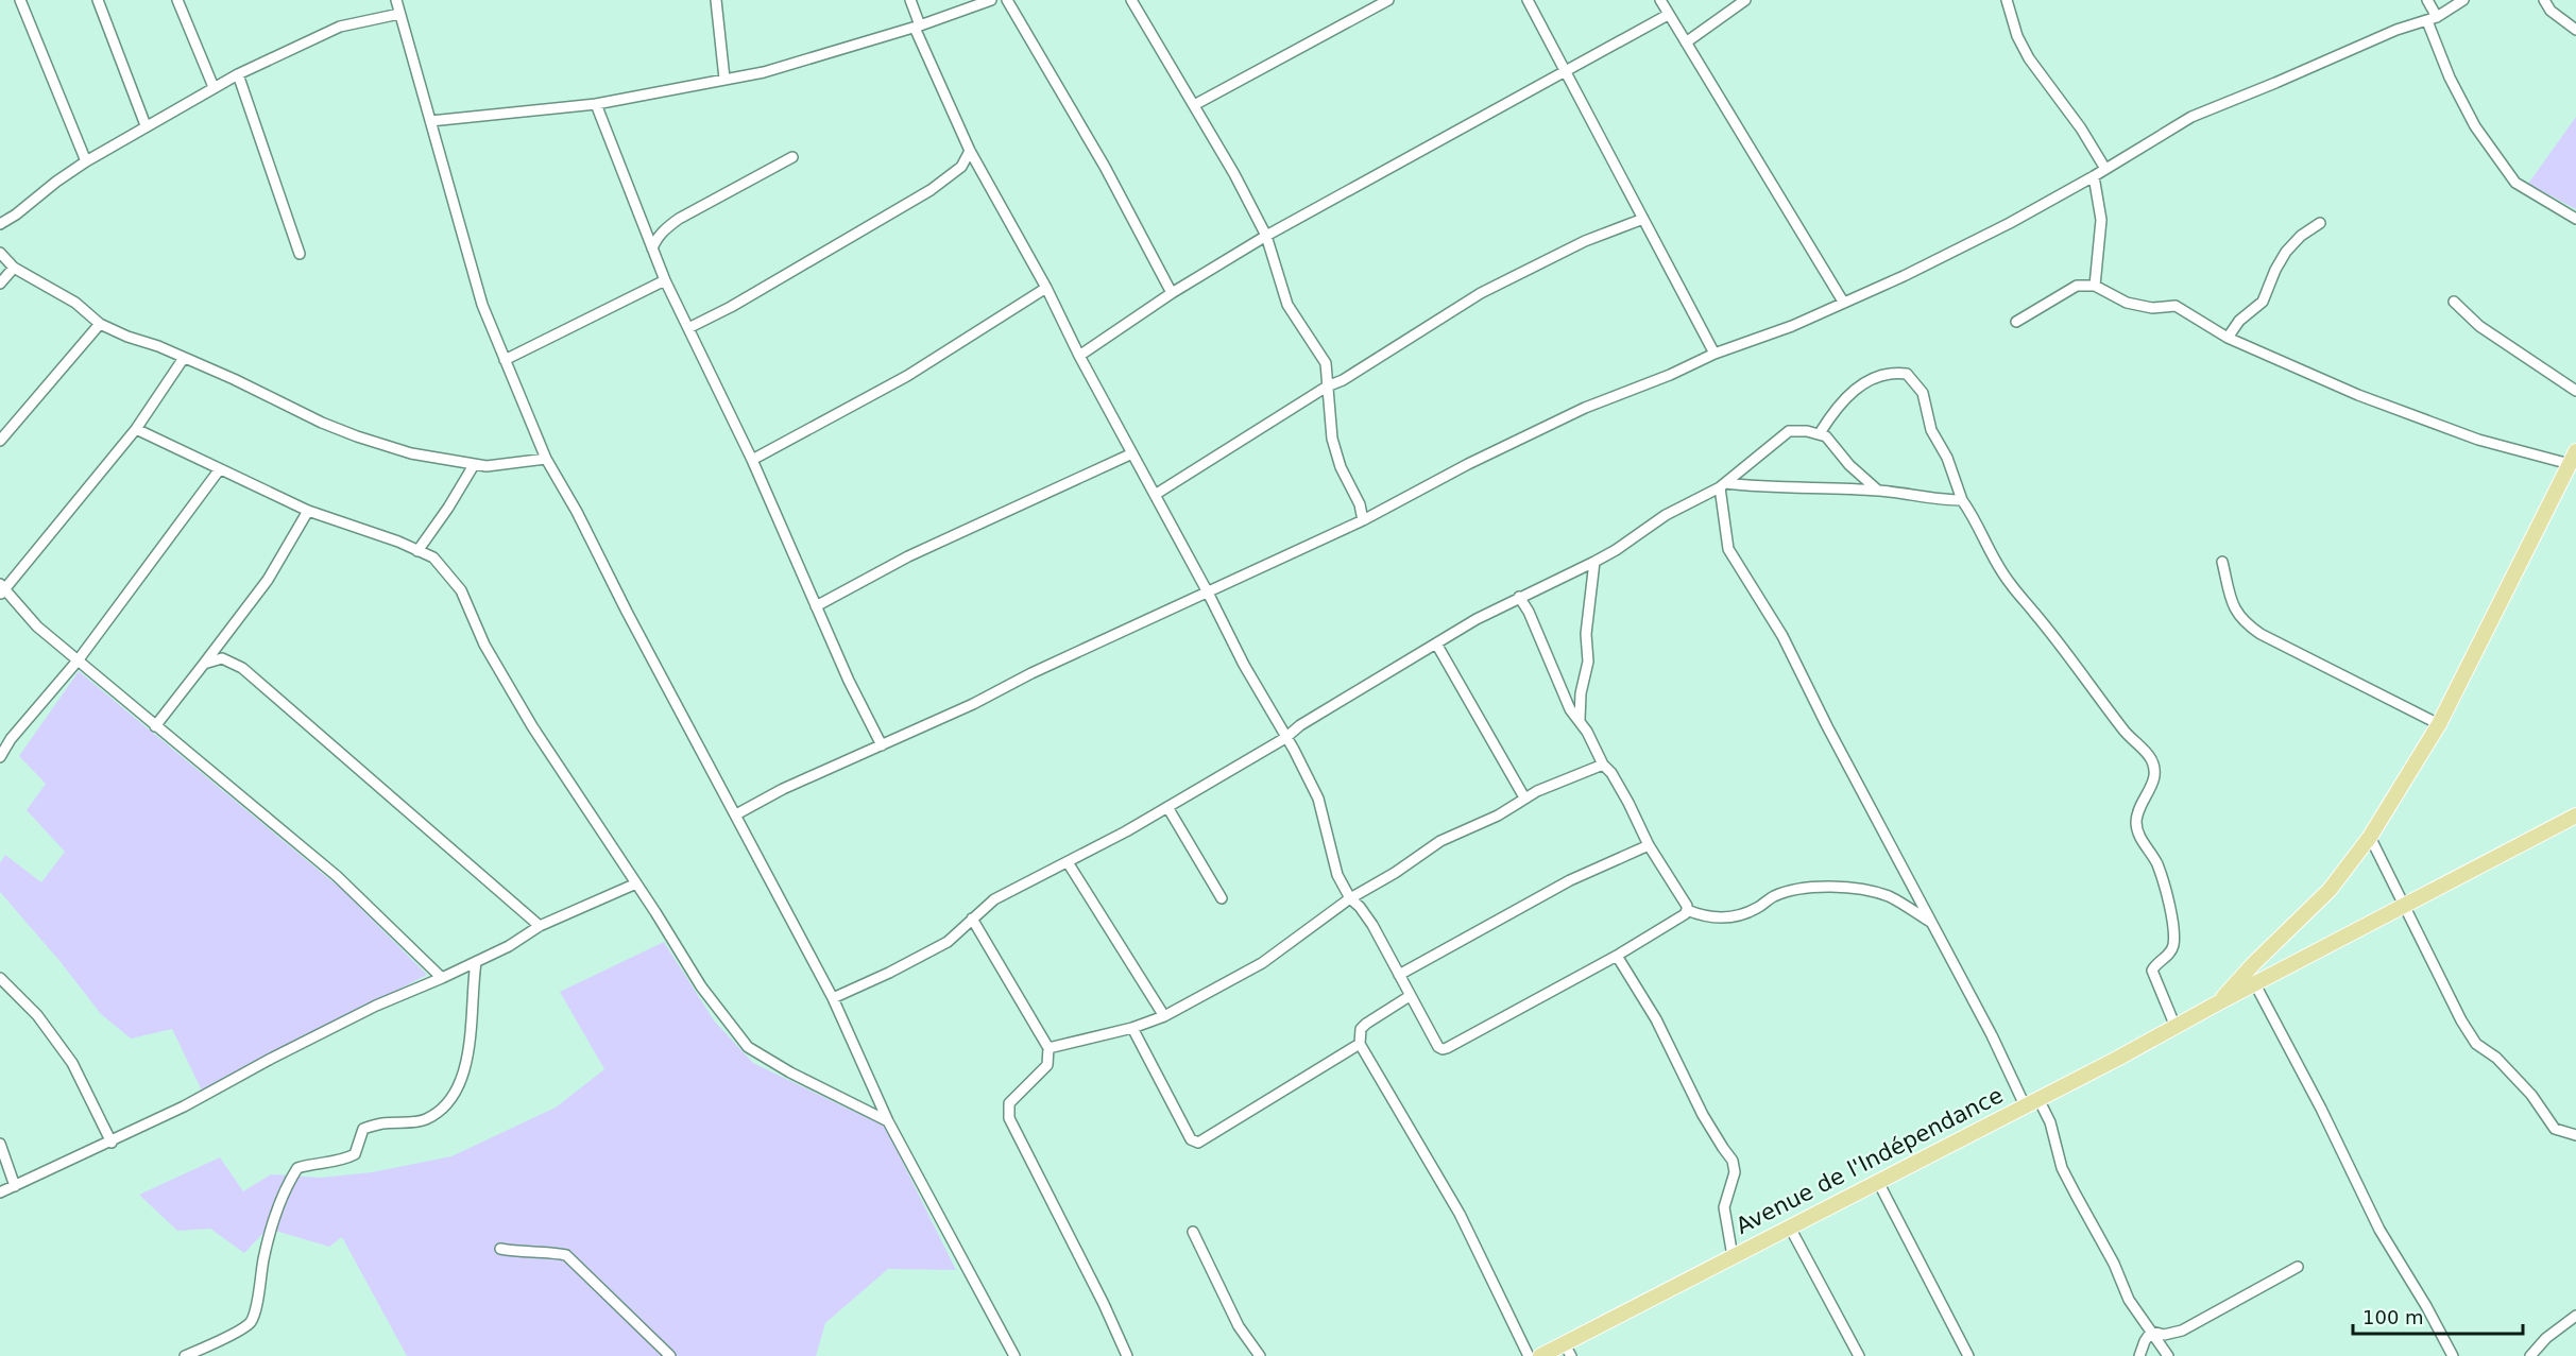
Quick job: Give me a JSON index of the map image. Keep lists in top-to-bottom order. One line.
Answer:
{"streets":{"main road":["Avenue de l'Indépendance"]},"scale_bar":"100 m"}
